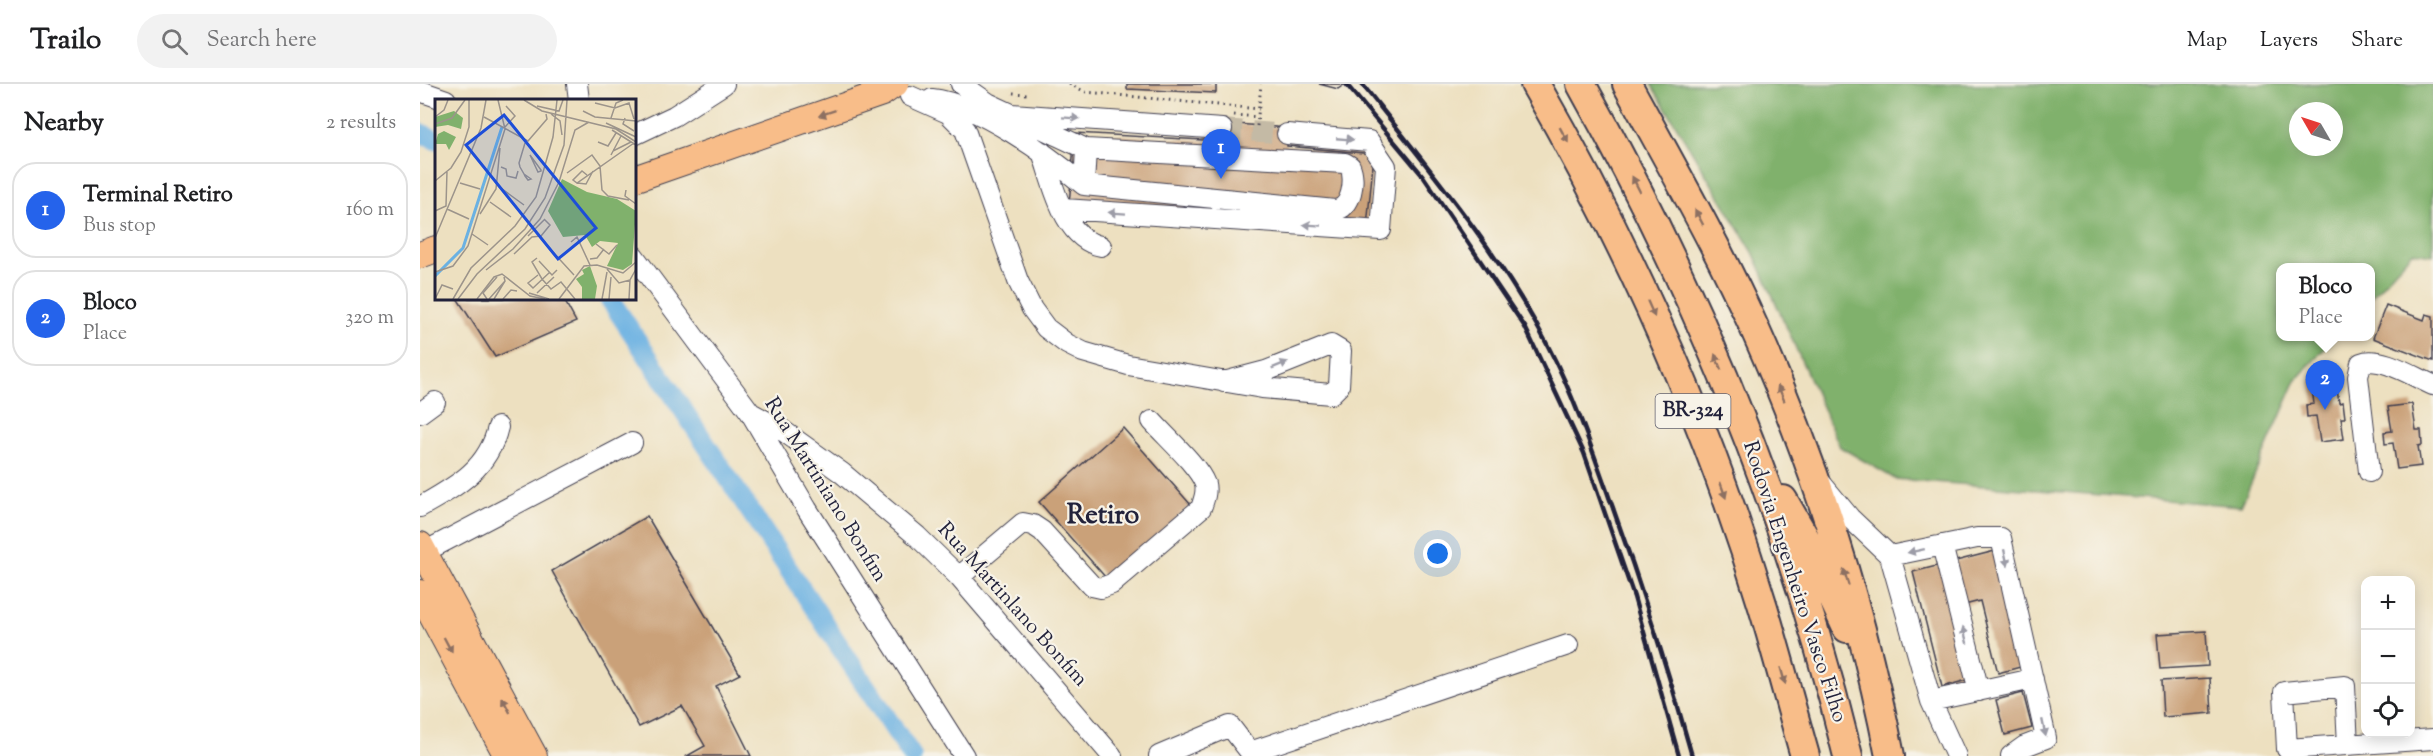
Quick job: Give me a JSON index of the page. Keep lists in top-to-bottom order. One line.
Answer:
{"streets":{"highway":["BR-324","Rodovia Engenheiro Vasco Filho"],"street":["Rua Martiniano Bonfim","Rua Martinlano Bonfim"]},"crossings":[["Rua Martiniano Bonfim","Rua Martinlano Bonfim"]],"districts":["Retiro"],"north":"top left","page":{"header":"Trailo","search":"Search here","nav":["Map","Layers","Share"],"heading":["Nearby","2 results"],"pins":["1","2"],"list":[{"mark":"1","name":"Terminal Retiro","note":"Bus stop","value":"160 m"},{"mark":"2","name":"Bloco","note":"Place","value":"320 m"}],"popup":["Bloco","Place"],"map_buttons":["+","−"]}}
